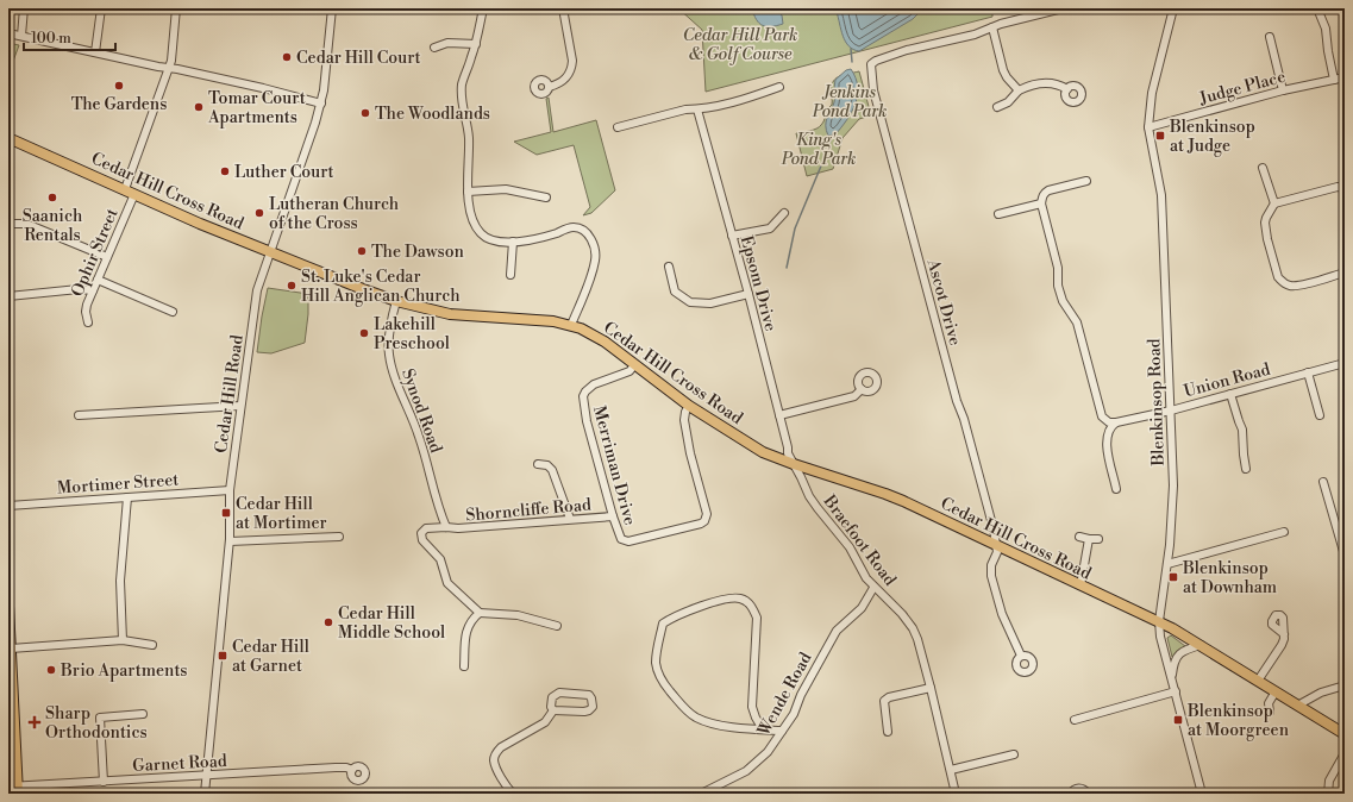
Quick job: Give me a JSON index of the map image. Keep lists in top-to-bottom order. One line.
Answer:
{"streets":{"main road":["Cedar Hill Cross Road"],"street":["Judge Place","Ophir Street","Epsom Drive","Ascot Drive","Union Road","Cedar Hill Road","Blenkinsop Road","Synod Road","Merriman Drive","Mortimer Street","Shorncliffe Road","Braefoot Road","Wende Road","Garnet Road"]},"crossings":[["Judge Place","Blenkinsop Road"],["Cedar Hill Cross Road","Ophir Street"],["Cedar Hill Cross Road","Epsom Drive"],["Cedar Hill Cross Road","Ascot Drive"],["Cedar Hill Cross Road","Cedar Hill Road"],["Cedar Hill Cross Road","Blenkinsop Road"],["Cedar Hill Cross Road","Synod Road"],["Cedar Hill Cross Road","Merriman Drive"],["Cedar Hill Cross Road","Braefoot Road"],["Epsom Drive","Braefoot Road"],["Union Road","Blenkinsop Road"],["Cedar Hill Road","Mortimer Street"],["Cedar Hill Road","Garnet Road"],["Synod Road","Shorncliffe Road"],["Merriman Drive","Shorncliffe Road"],["Braefoot Road","Wende Road"]],"parks":["Cedar Hill Park & Golf Course","Jenkins Pond Park","King's Pond Park"],"places":{"other":["Cedar Hill Court","The Gardens","Tomar Court Apartments","The Woodlands","Luther Court","Saanich Rentals","Lutheran Church of the Cross","The Dawson","St. Luke's Cedar Hill Anglican Church","Lakehill Preschool","Cedar Hill Middle School","Brio Apartments"],"transit":["Blenkinsop at Judge","Cedar Hill at Mortimer","Blenkinsop at Downham","Cedar Hill at Garnet","Blenkinsop at Moorgreen"],"health":["Sharp Orthodontics"]},"scale_bar":"100 m"}
